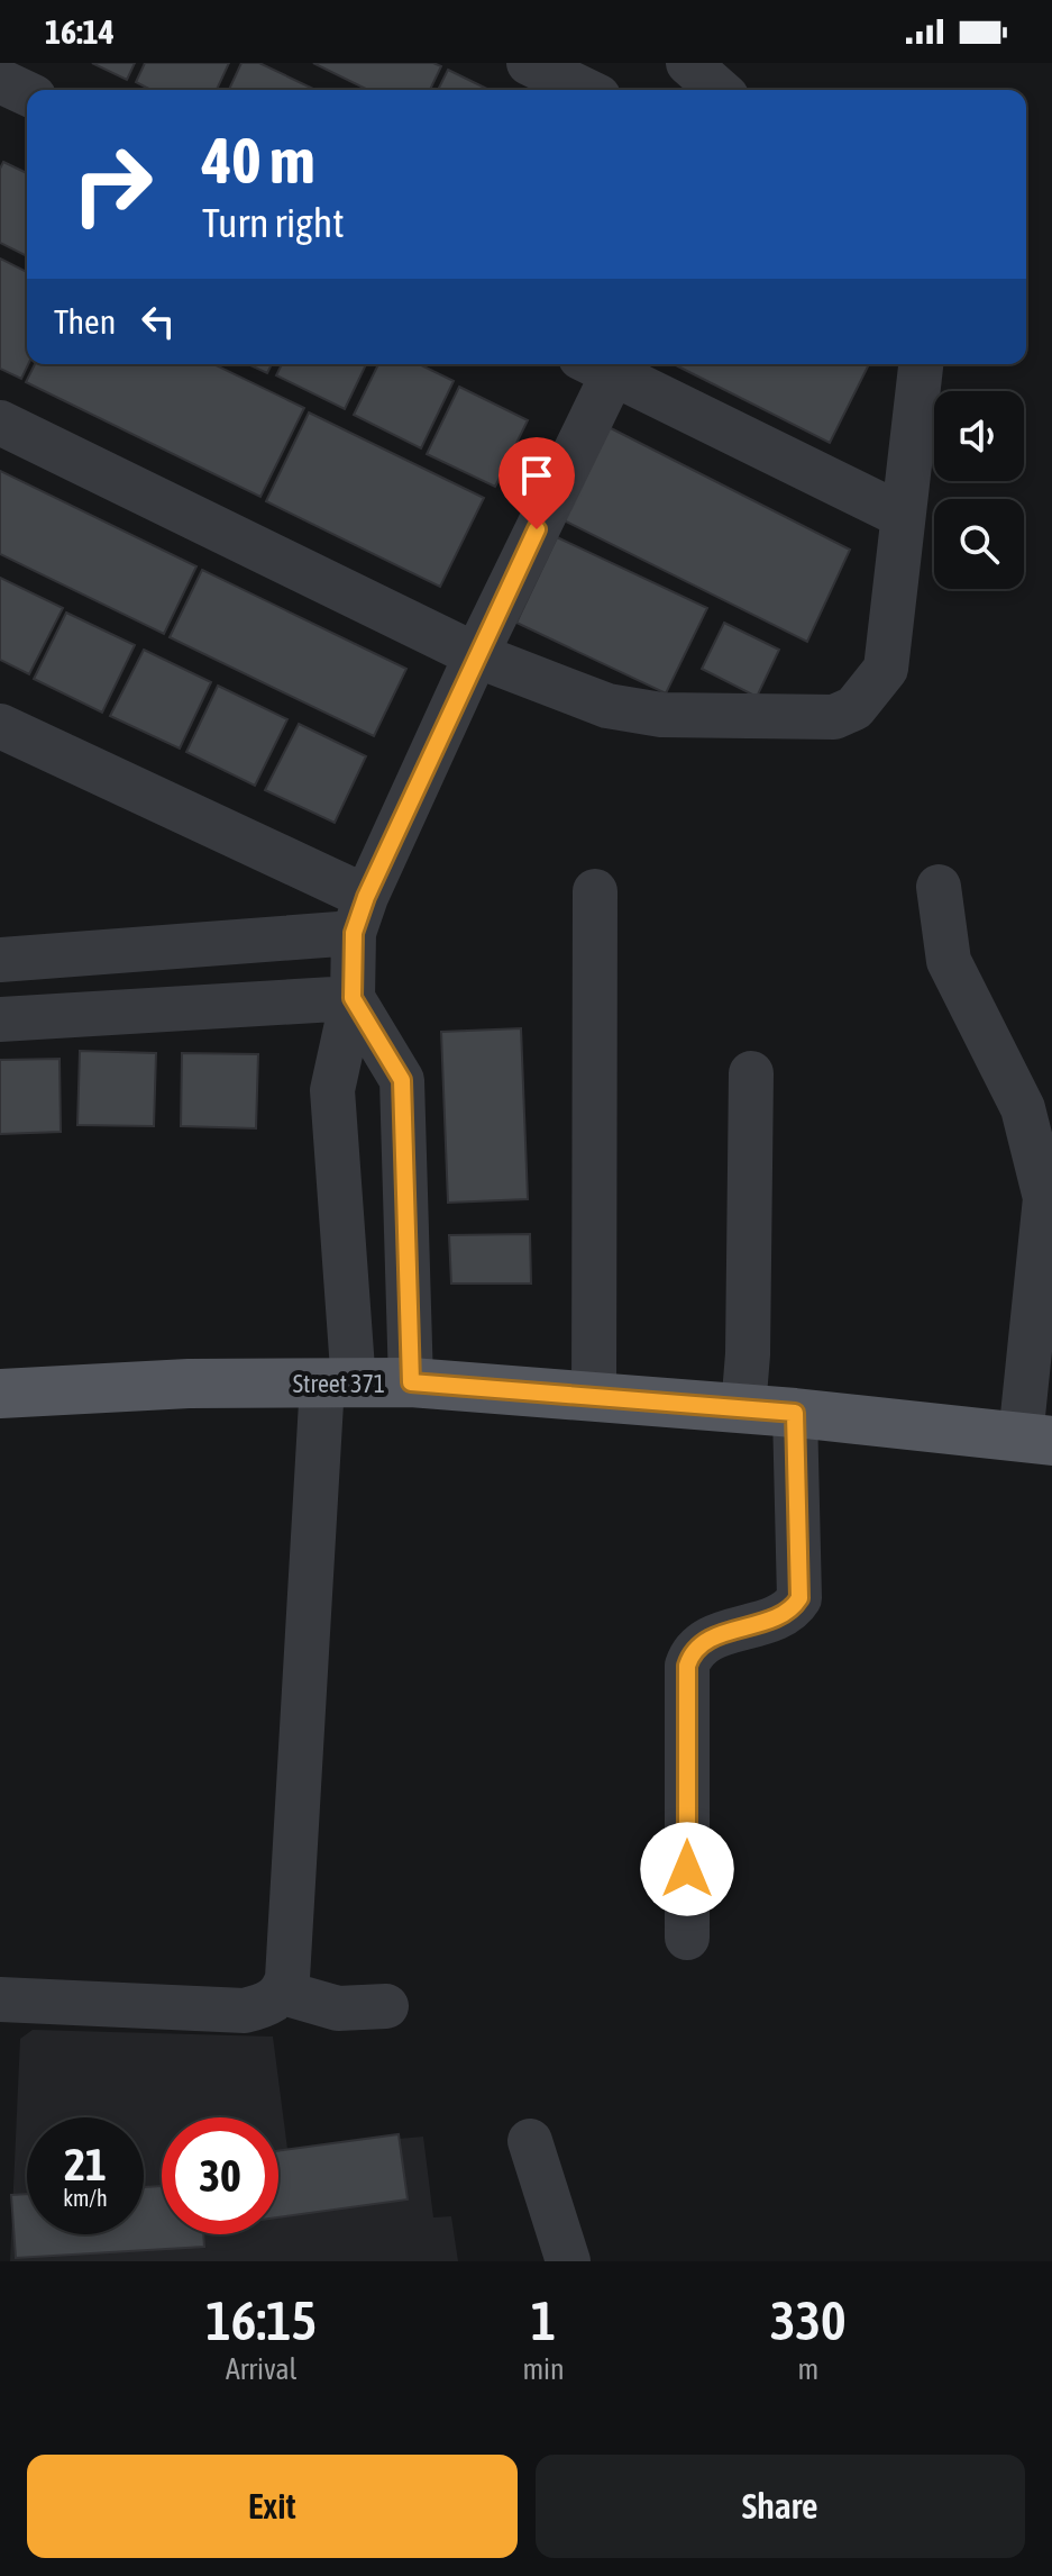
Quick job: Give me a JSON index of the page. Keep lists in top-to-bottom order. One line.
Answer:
{"streets":{"main road":["Street 371"]},"page":{"status":"16:14","turn":["40 m","Turn right"],"then":"Then","speed":"21 km/h","limit":"30","eta":["16:15","Arrival","1","min","330","m"],"buttons":["Exit","Share"]}}
